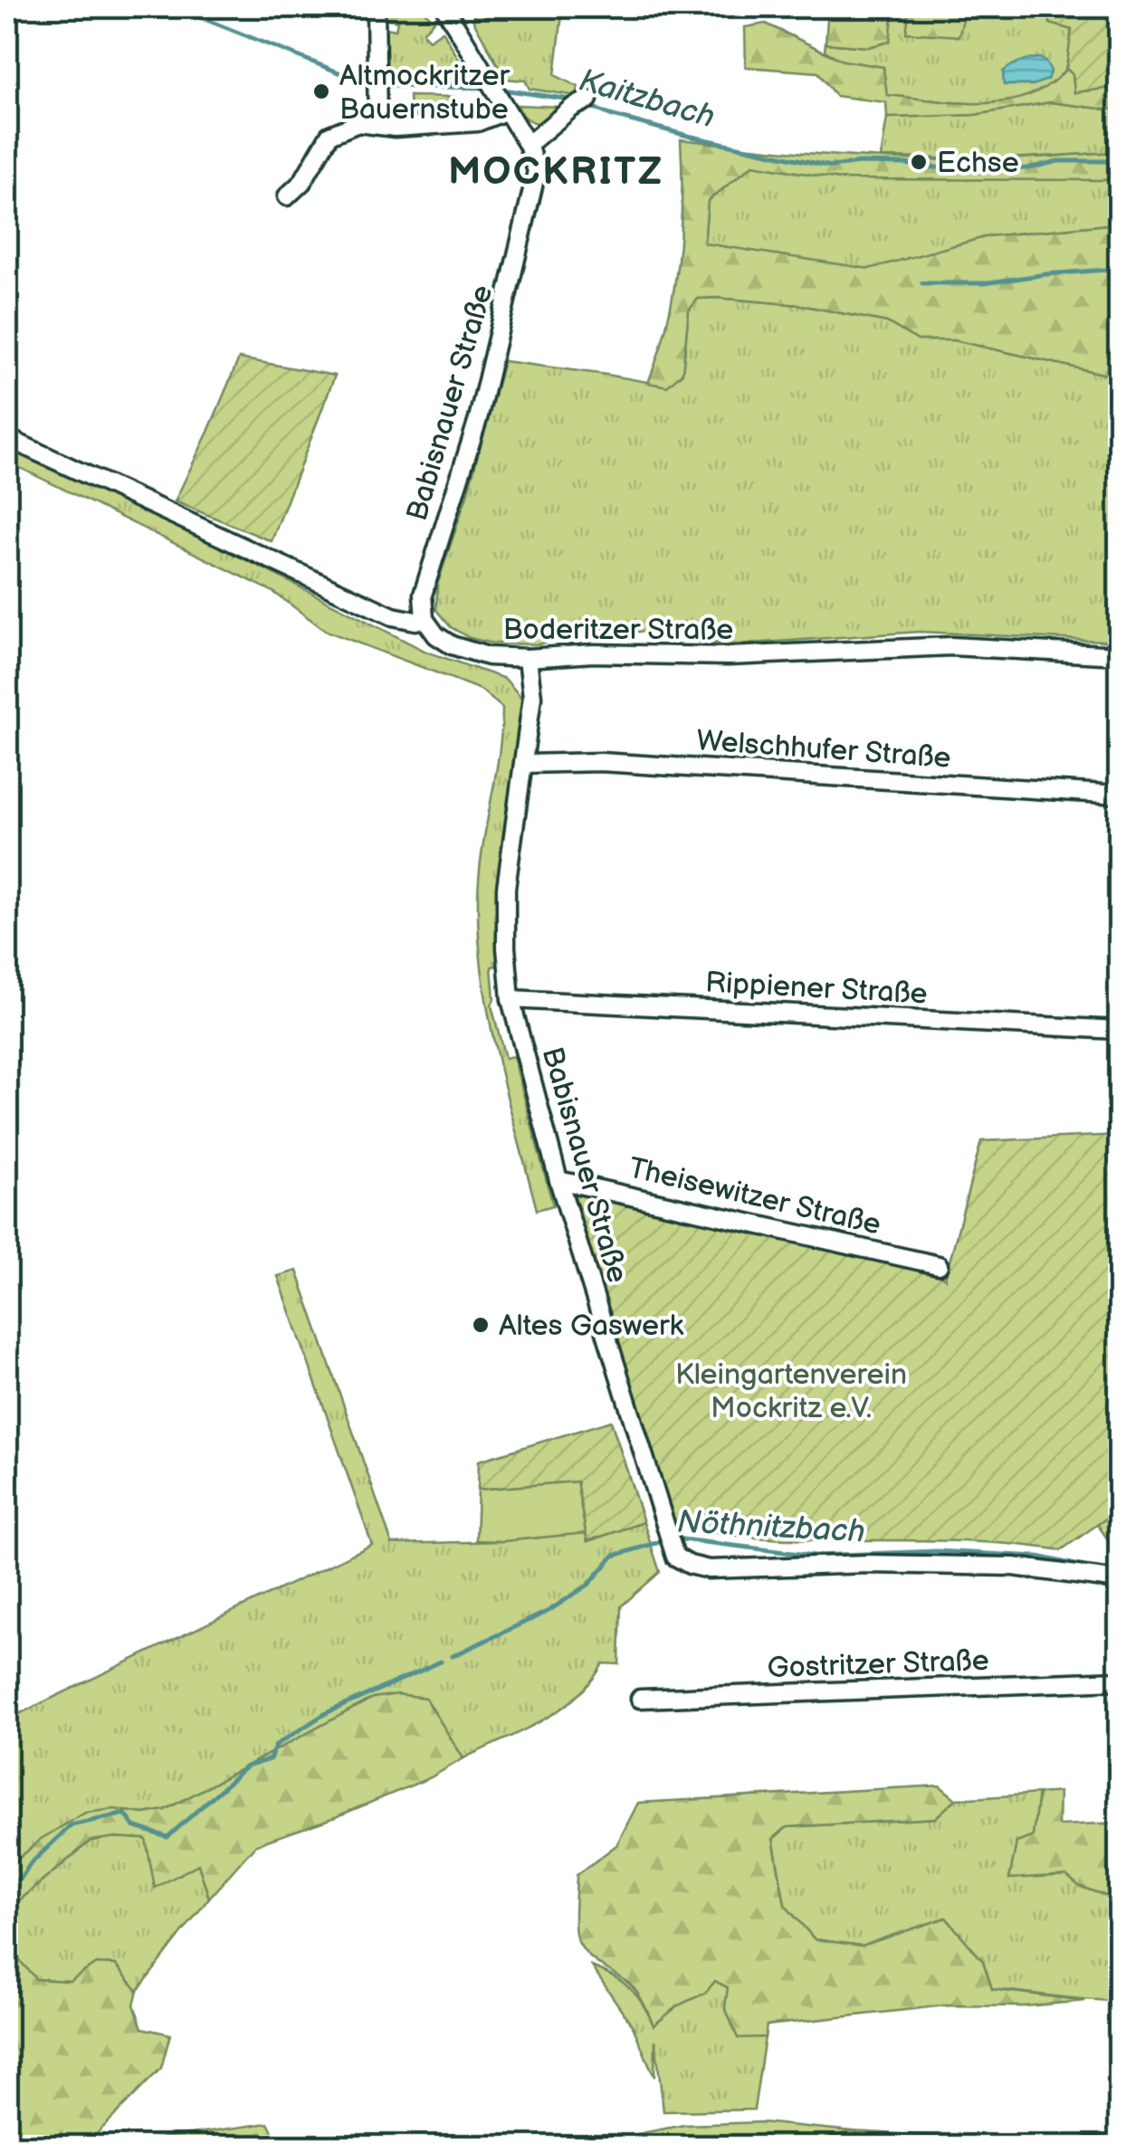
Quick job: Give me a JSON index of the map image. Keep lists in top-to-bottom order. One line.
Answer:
{"streets":{"street":["Babisnauer Straße","Boderitzer Straße","Welschhufer Straße","Rippiener Straße","Theisewitzer Straße","Gostritzer Straße"]},"crossings":[["Babisnauer Straße","Boderitzer Straße"],["Babisnauer Straße","Welschhufer Straße"],["Babisnauer Straße","Rippiener Straße"],["Babisnauer Straße","Theisewitzer Straße"]],"districts":["MOCKRITZ"],"water":["Kaitzbach","Nöthnitzbach"],"parks":["Kleingartenverein Mockritz e.V."],"places":["Altmockritzer Bauernstube","Echse","Altes Gaswerk"]}
